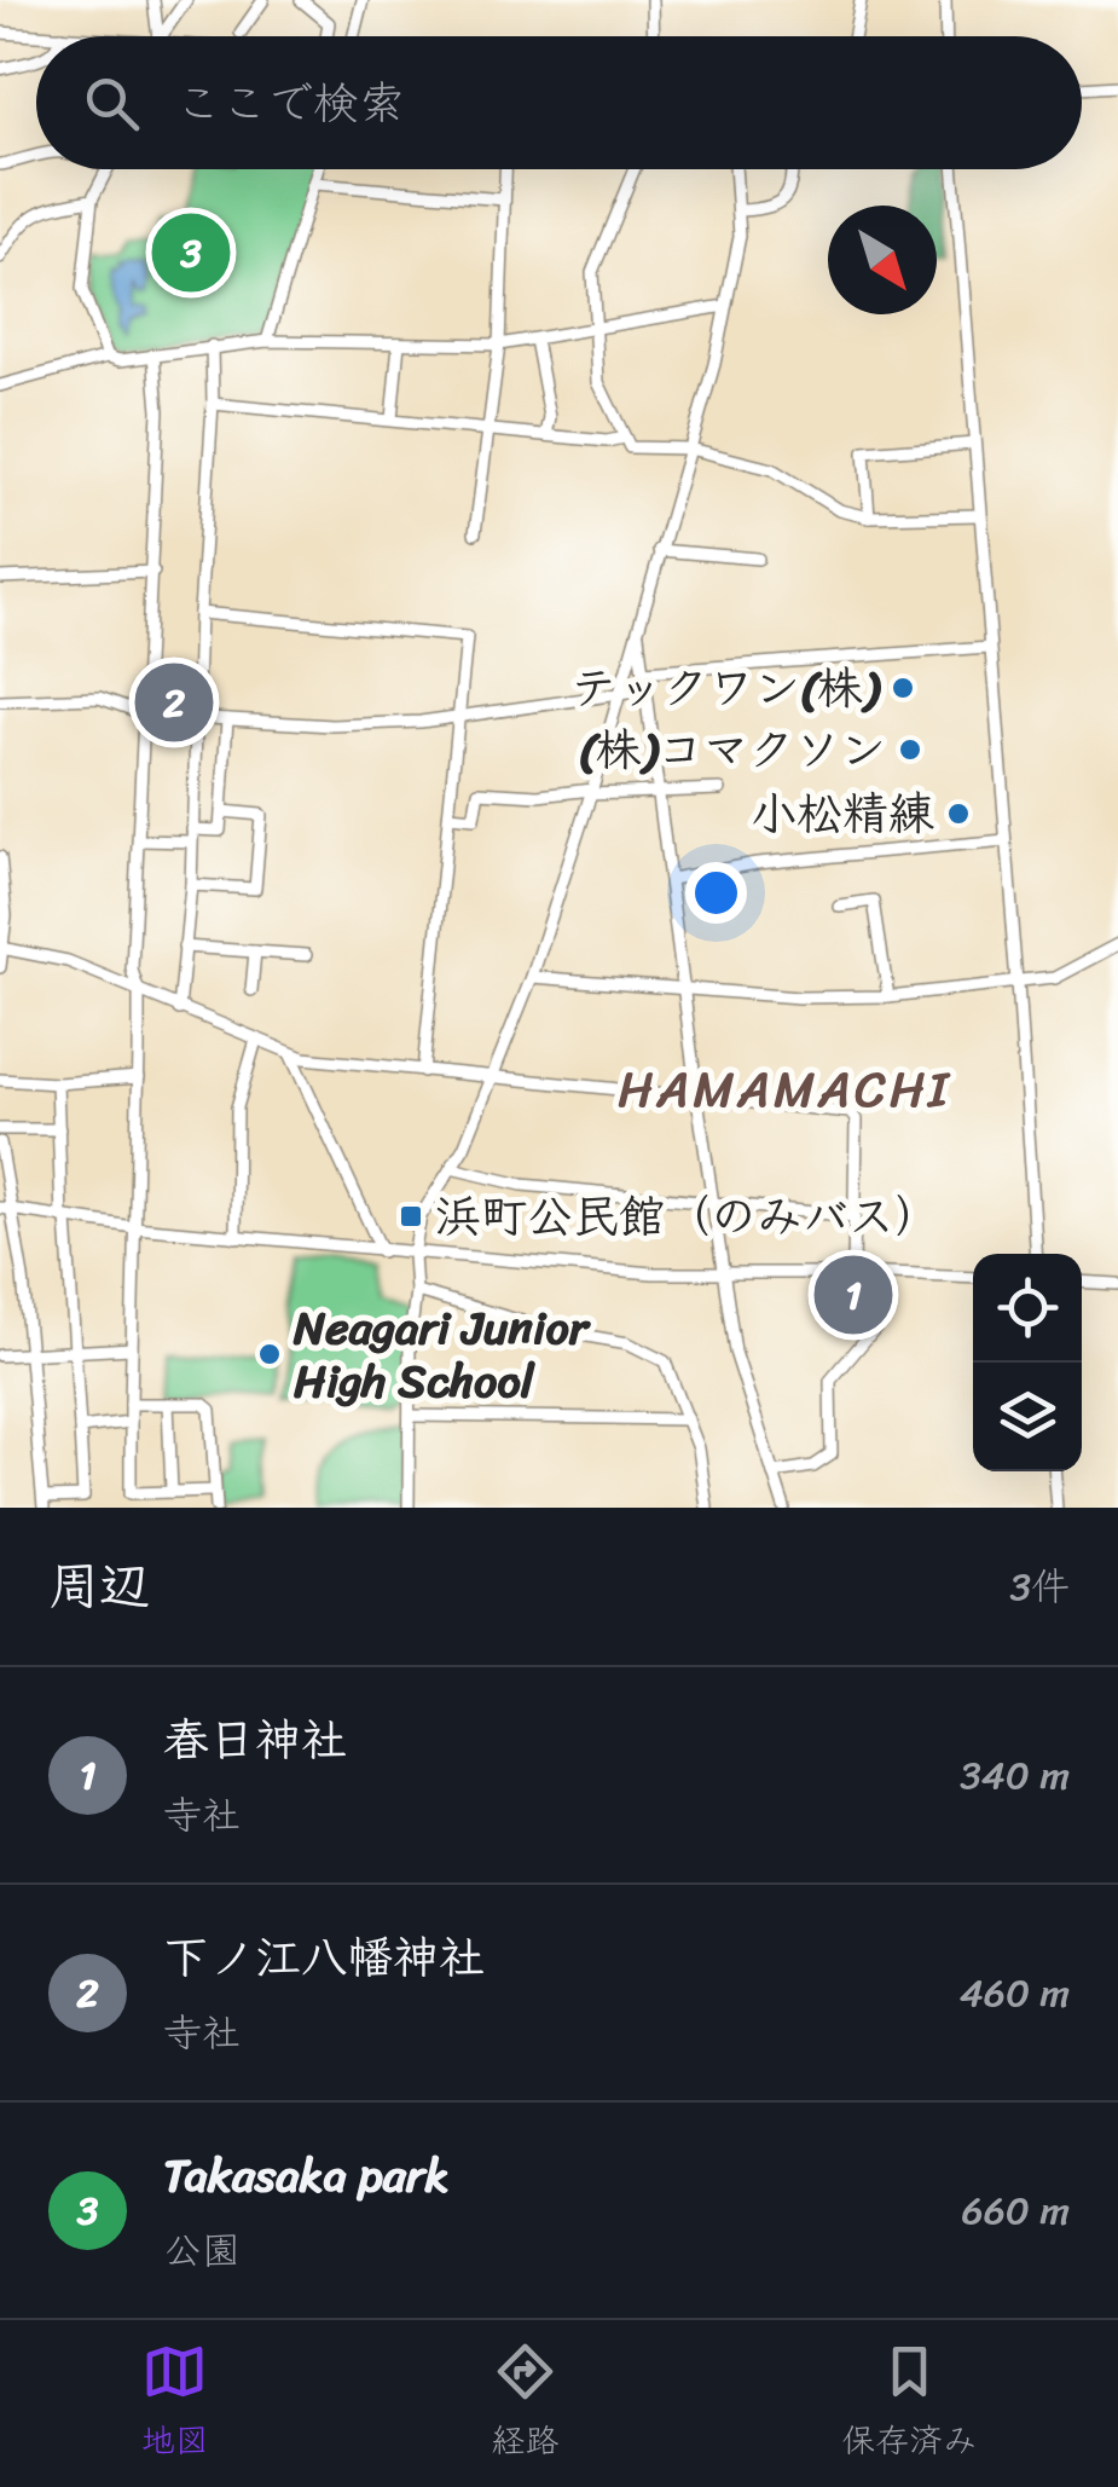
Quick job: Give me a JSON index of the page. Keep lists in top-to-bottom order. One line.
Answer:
{"districts":["HAMAMACHI"],"places":{"other":["テックワン(株)","(株)コマクソン","小松精練","Neagari Junior High School"],"transit":["浜町公民館（のみバス）"]},"north":"bottom right","page":{"search":"ここで検索","pins":["3","2","1"],"heading":["周辺","3件"],"list":[{"mark":"1","name":"春日神社","note":"寺社","value":"340 m"},{"mark":"2","name":"下ノ江八幡神社","note":"寺社","value":"460 m"},{"mark":"3","name":"Takasaka park","note":"公園","value":"660 m"}],"nav":["地図","経路","保存済み"]}}
